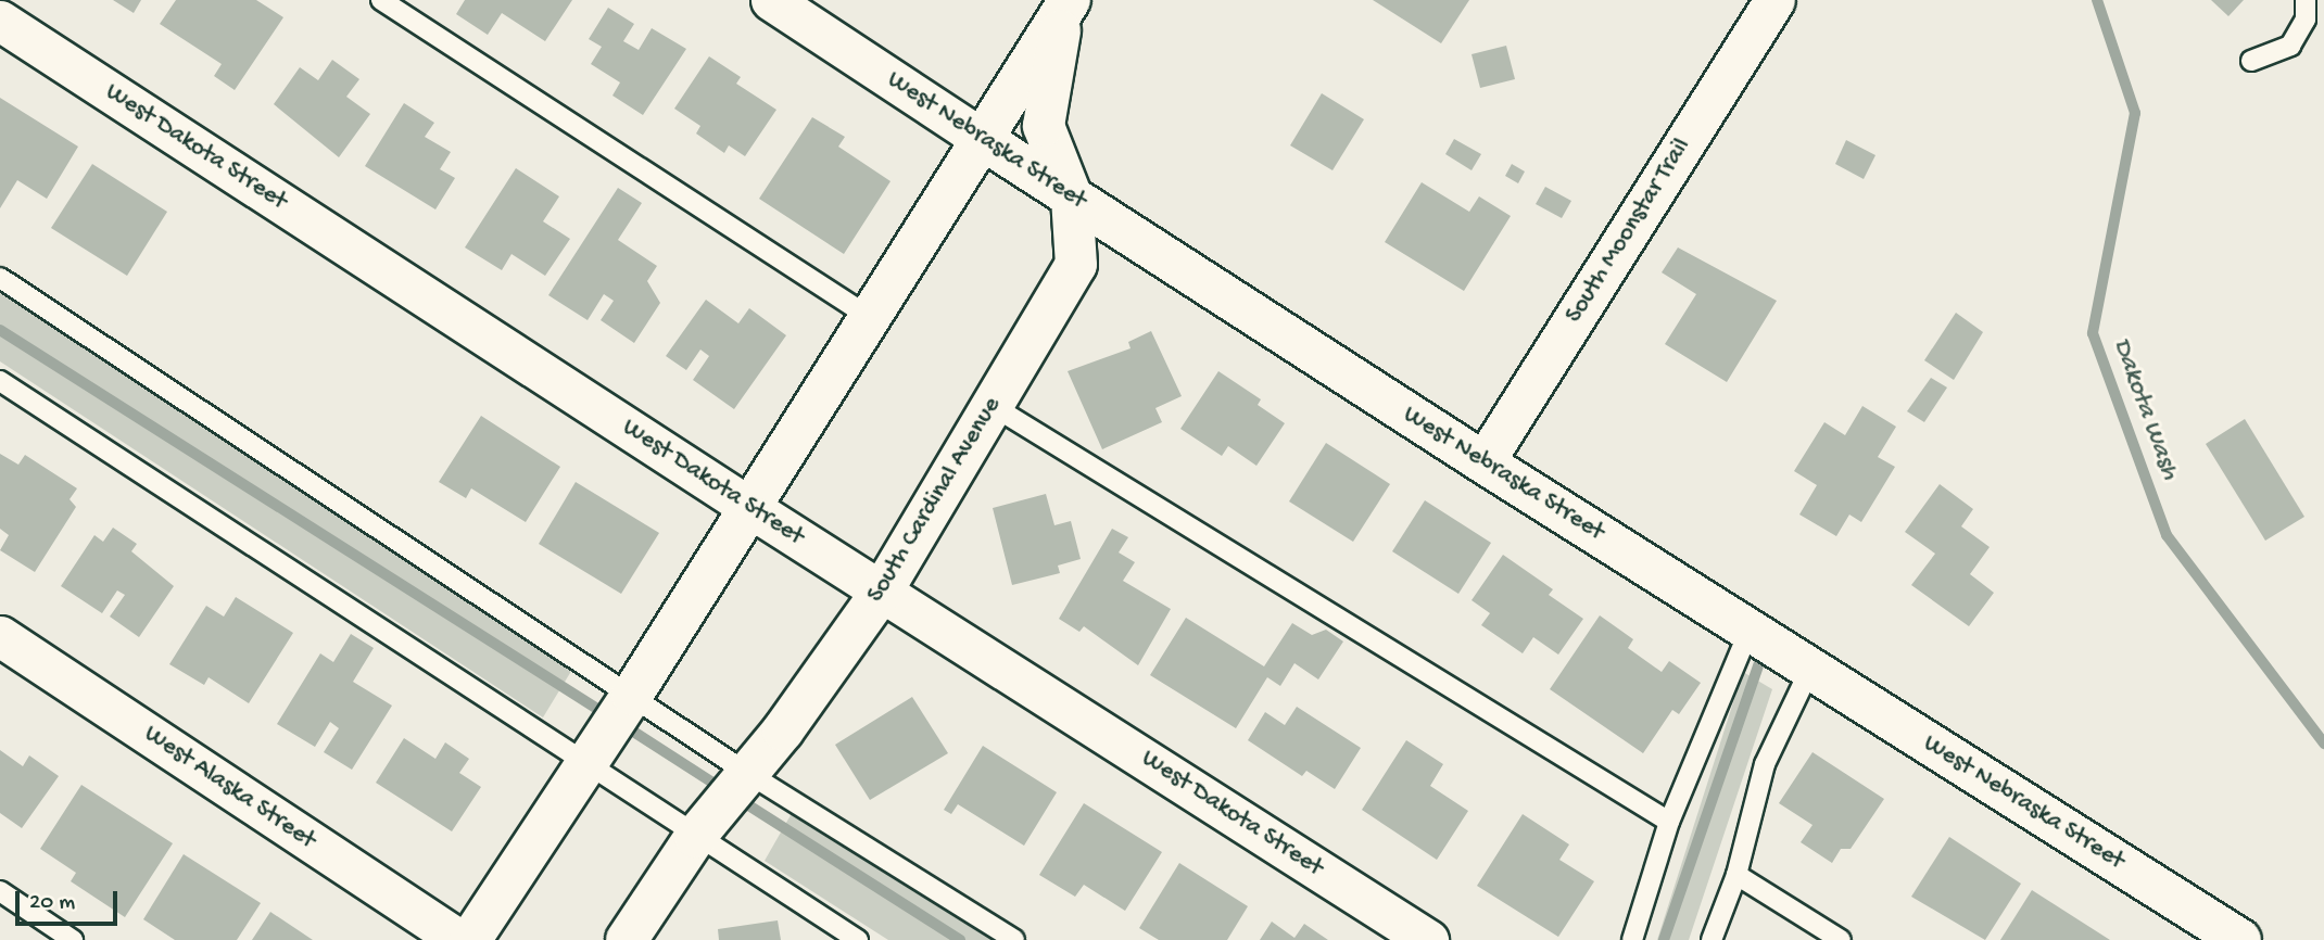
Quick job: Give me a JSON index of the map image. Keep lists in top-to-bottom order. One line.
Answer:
{"streets":{"main road":["West Nebraska Street","South Cardinal Avenue"],"street":["West Dakota Street","South Moonstar Trail","West Alaska Street"]},"crossings":[["West Nebraska Street","South Moonstar Trail"],["West Nebraska Street","South Cardinal Avenue"],["West Dakota Street","South Cardinal Avenue"]],"water":["Dakota Wash"],"scale_bar":"20 m"}
